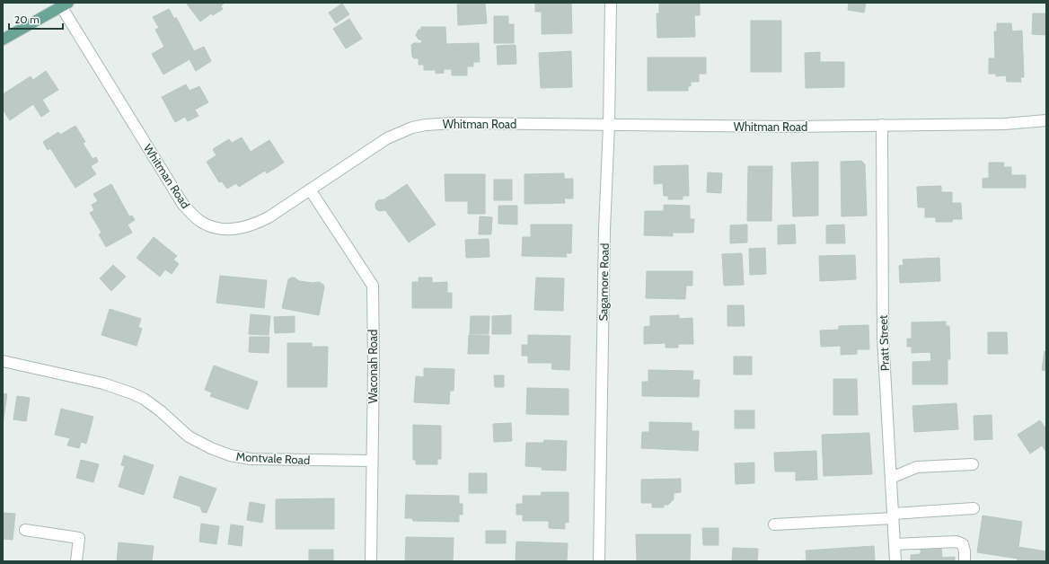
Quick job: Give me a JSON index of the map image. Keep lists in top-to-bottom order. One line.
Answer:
{"streets":{"street":["Whitman Road","Sagamore Road","Pratt Street","Waconah Road","Montvale Road"]},"crossings":[["Whitman Road","Sagamore Road"],["Whitman Road","Pratt Street"],["Whitman Road","Waconah Road"],["Waconah Road","Montvale Road"]],"scale_bar":"20 m"}
